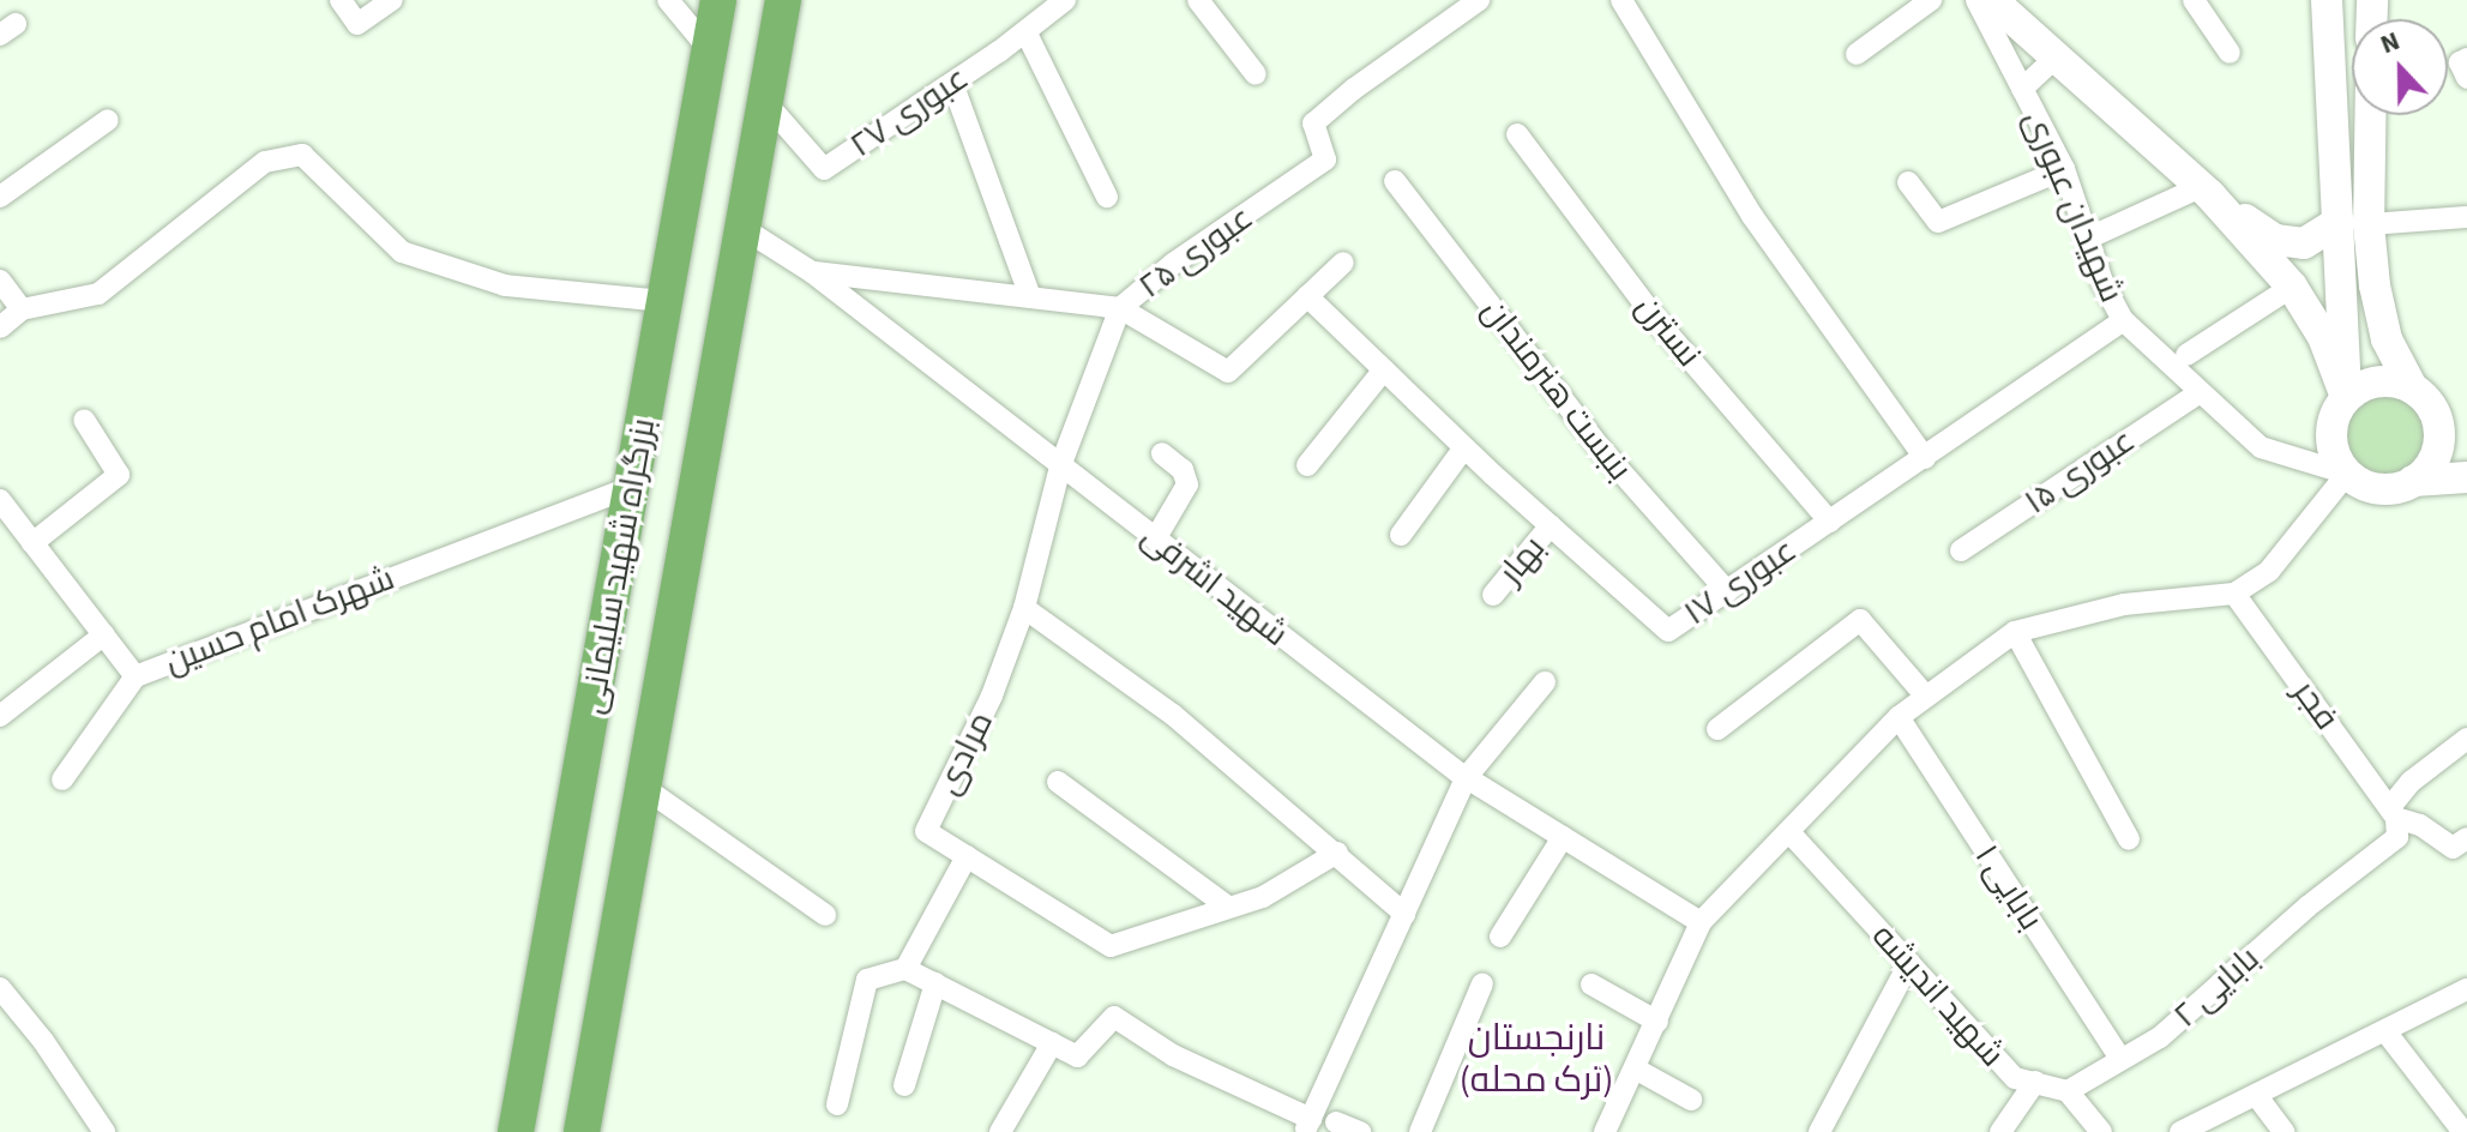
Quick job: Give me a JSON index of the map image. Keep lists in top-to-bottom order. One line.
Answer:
{"streets":{"highway":["بزرگراه شهید سلیمانی"],"main road":["شهیدان عبوری"],"street":["عبوری ۲۷","عبوری ۲۵","نسترن","بنبست هنرمندان","عبوری ۱۵","بهار","عبوری ۱۷","شهید اشرفی","شهرک امام حسین","فجر","مرادی","بابایی ۱","بابایی ۲","شهید اندیشه"]},"crossings":[["عبوری ۲۷","بزرگراه شهید سلیمانی"],["شهیدان عبوری","عبوری ۱۵"],["شهیدان عبوری","عبوری ۱۷"],["عبوری ۲۵","شهید اشرفی"],["عبوری ۲۵","مرادی"],["نسترن","عبوری ۱۷"],["بنبست هنرمندان","عبوری ۱۷"],["بهار","عبوری ۱۷"],["بزرگراه شهید سلیمانی","شهید اشرفی"],["بزرگراه شهید سلیمانی","شهرک امام حسین"],["شهید اشرفی","مرادی"],["فجر","بابایی ۲"],["بابایی ۱","بابایی ۲"],["بابایی ۲","شهید اندیشه"]],"districts":["نارنجستان (ترک محله)"],"north":"top"}
